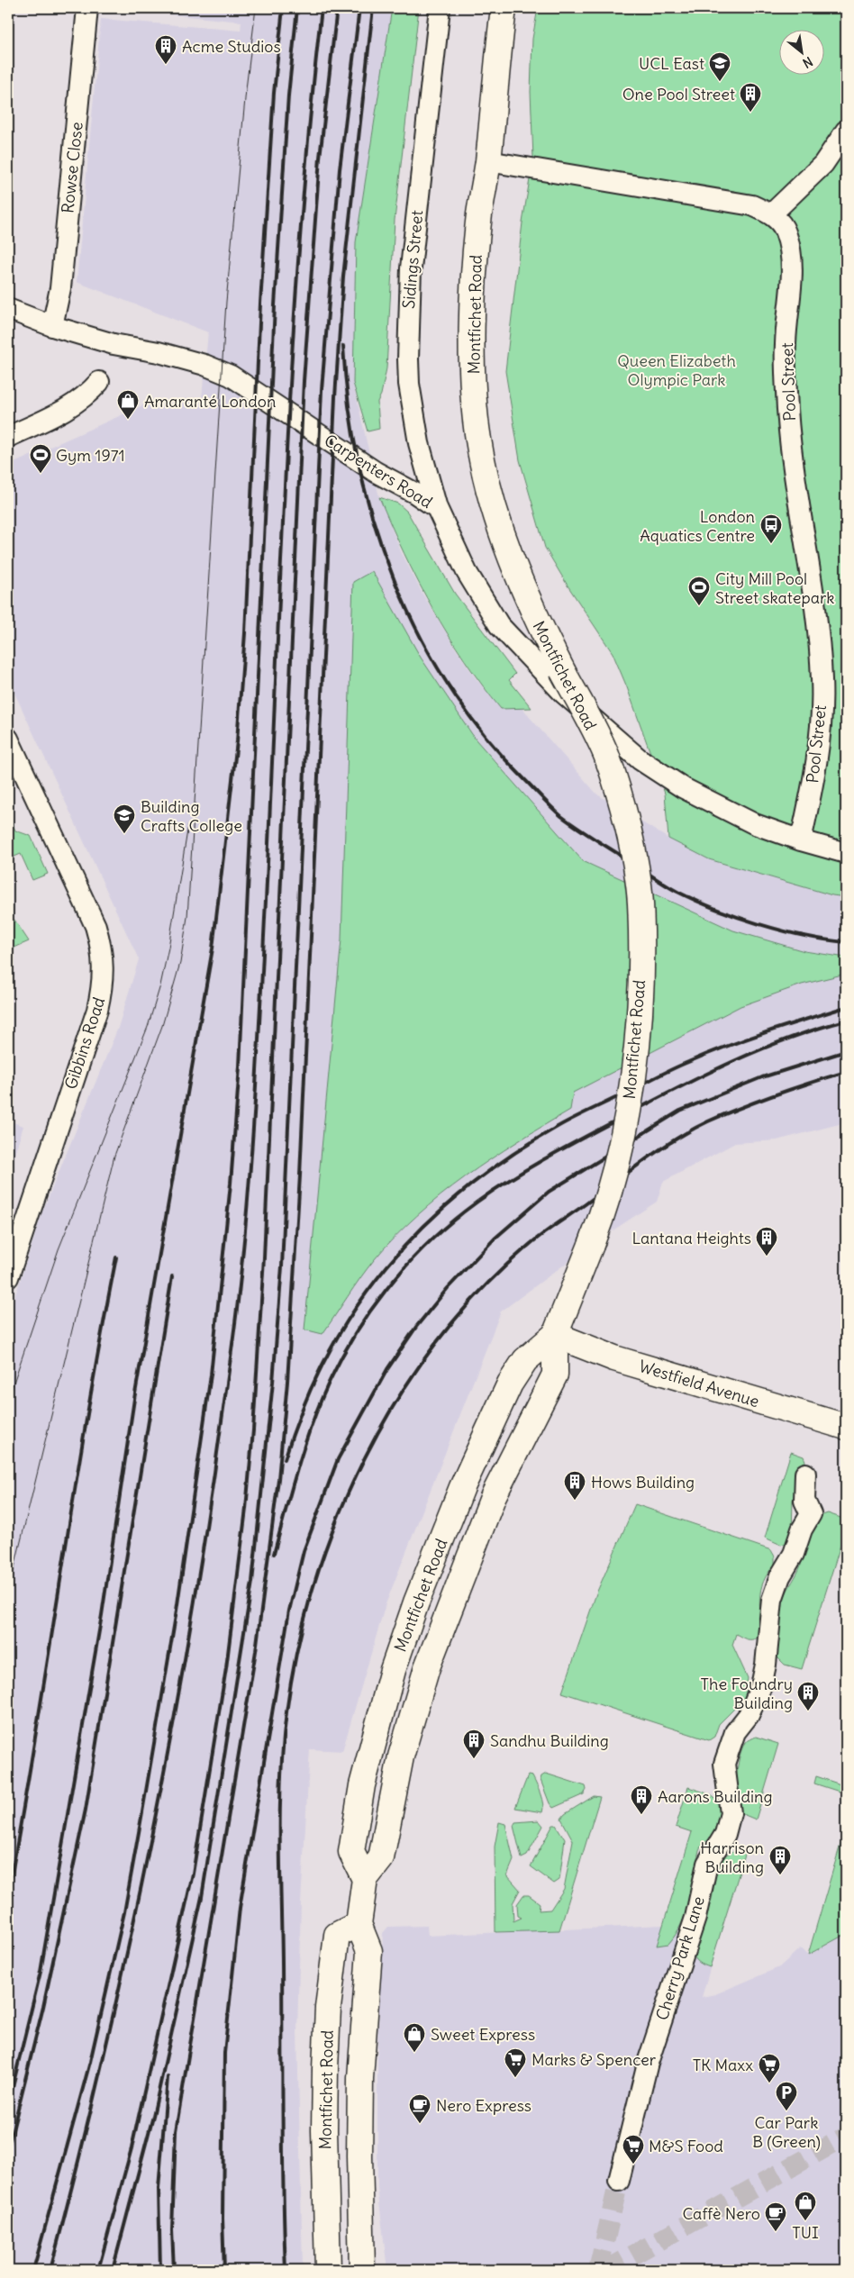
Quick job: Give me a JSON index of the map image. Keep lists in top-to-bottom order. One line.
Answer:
{"streets":{"street":["Rowse Close","Sidings Street","Montfichet Road","Pool Street","Carpenters Road","Gibbins Road","Westfield Avenue","Cherry Park Lane"]},"crossings":[["Rowse Close","Carpenters Road"],["Sidings Street","Carpenters Road"],["Montfichet Road","Pool Street"],["Montfichet Road","Westfield Avenue"],["Pool Street","Carpenters Road"]],"parks":["Queen Elizabeth Olympic Park"],"places":{"building":["Acme Studios","One Pool Street","Lantana Heights","Hows Building","The Foundry Building","Sandhu Building","Aarons Building","Harrison Building"],"school or university":["UCL East","Building Crafts College"],"shop":["Amaranté London","Sweet Express","TUI"],"sports":["Gym 1971","City Mill Pool Street skatepark"],"bus stop":["London Aquatics Centre"],"supermarket":["Marks & Spencer","TK Maxx","M&S Food"],"parking":["Car Park B (Green)"],"cafe":["Nero Express","Caffè Nero"]},"north":"bottom right"}
